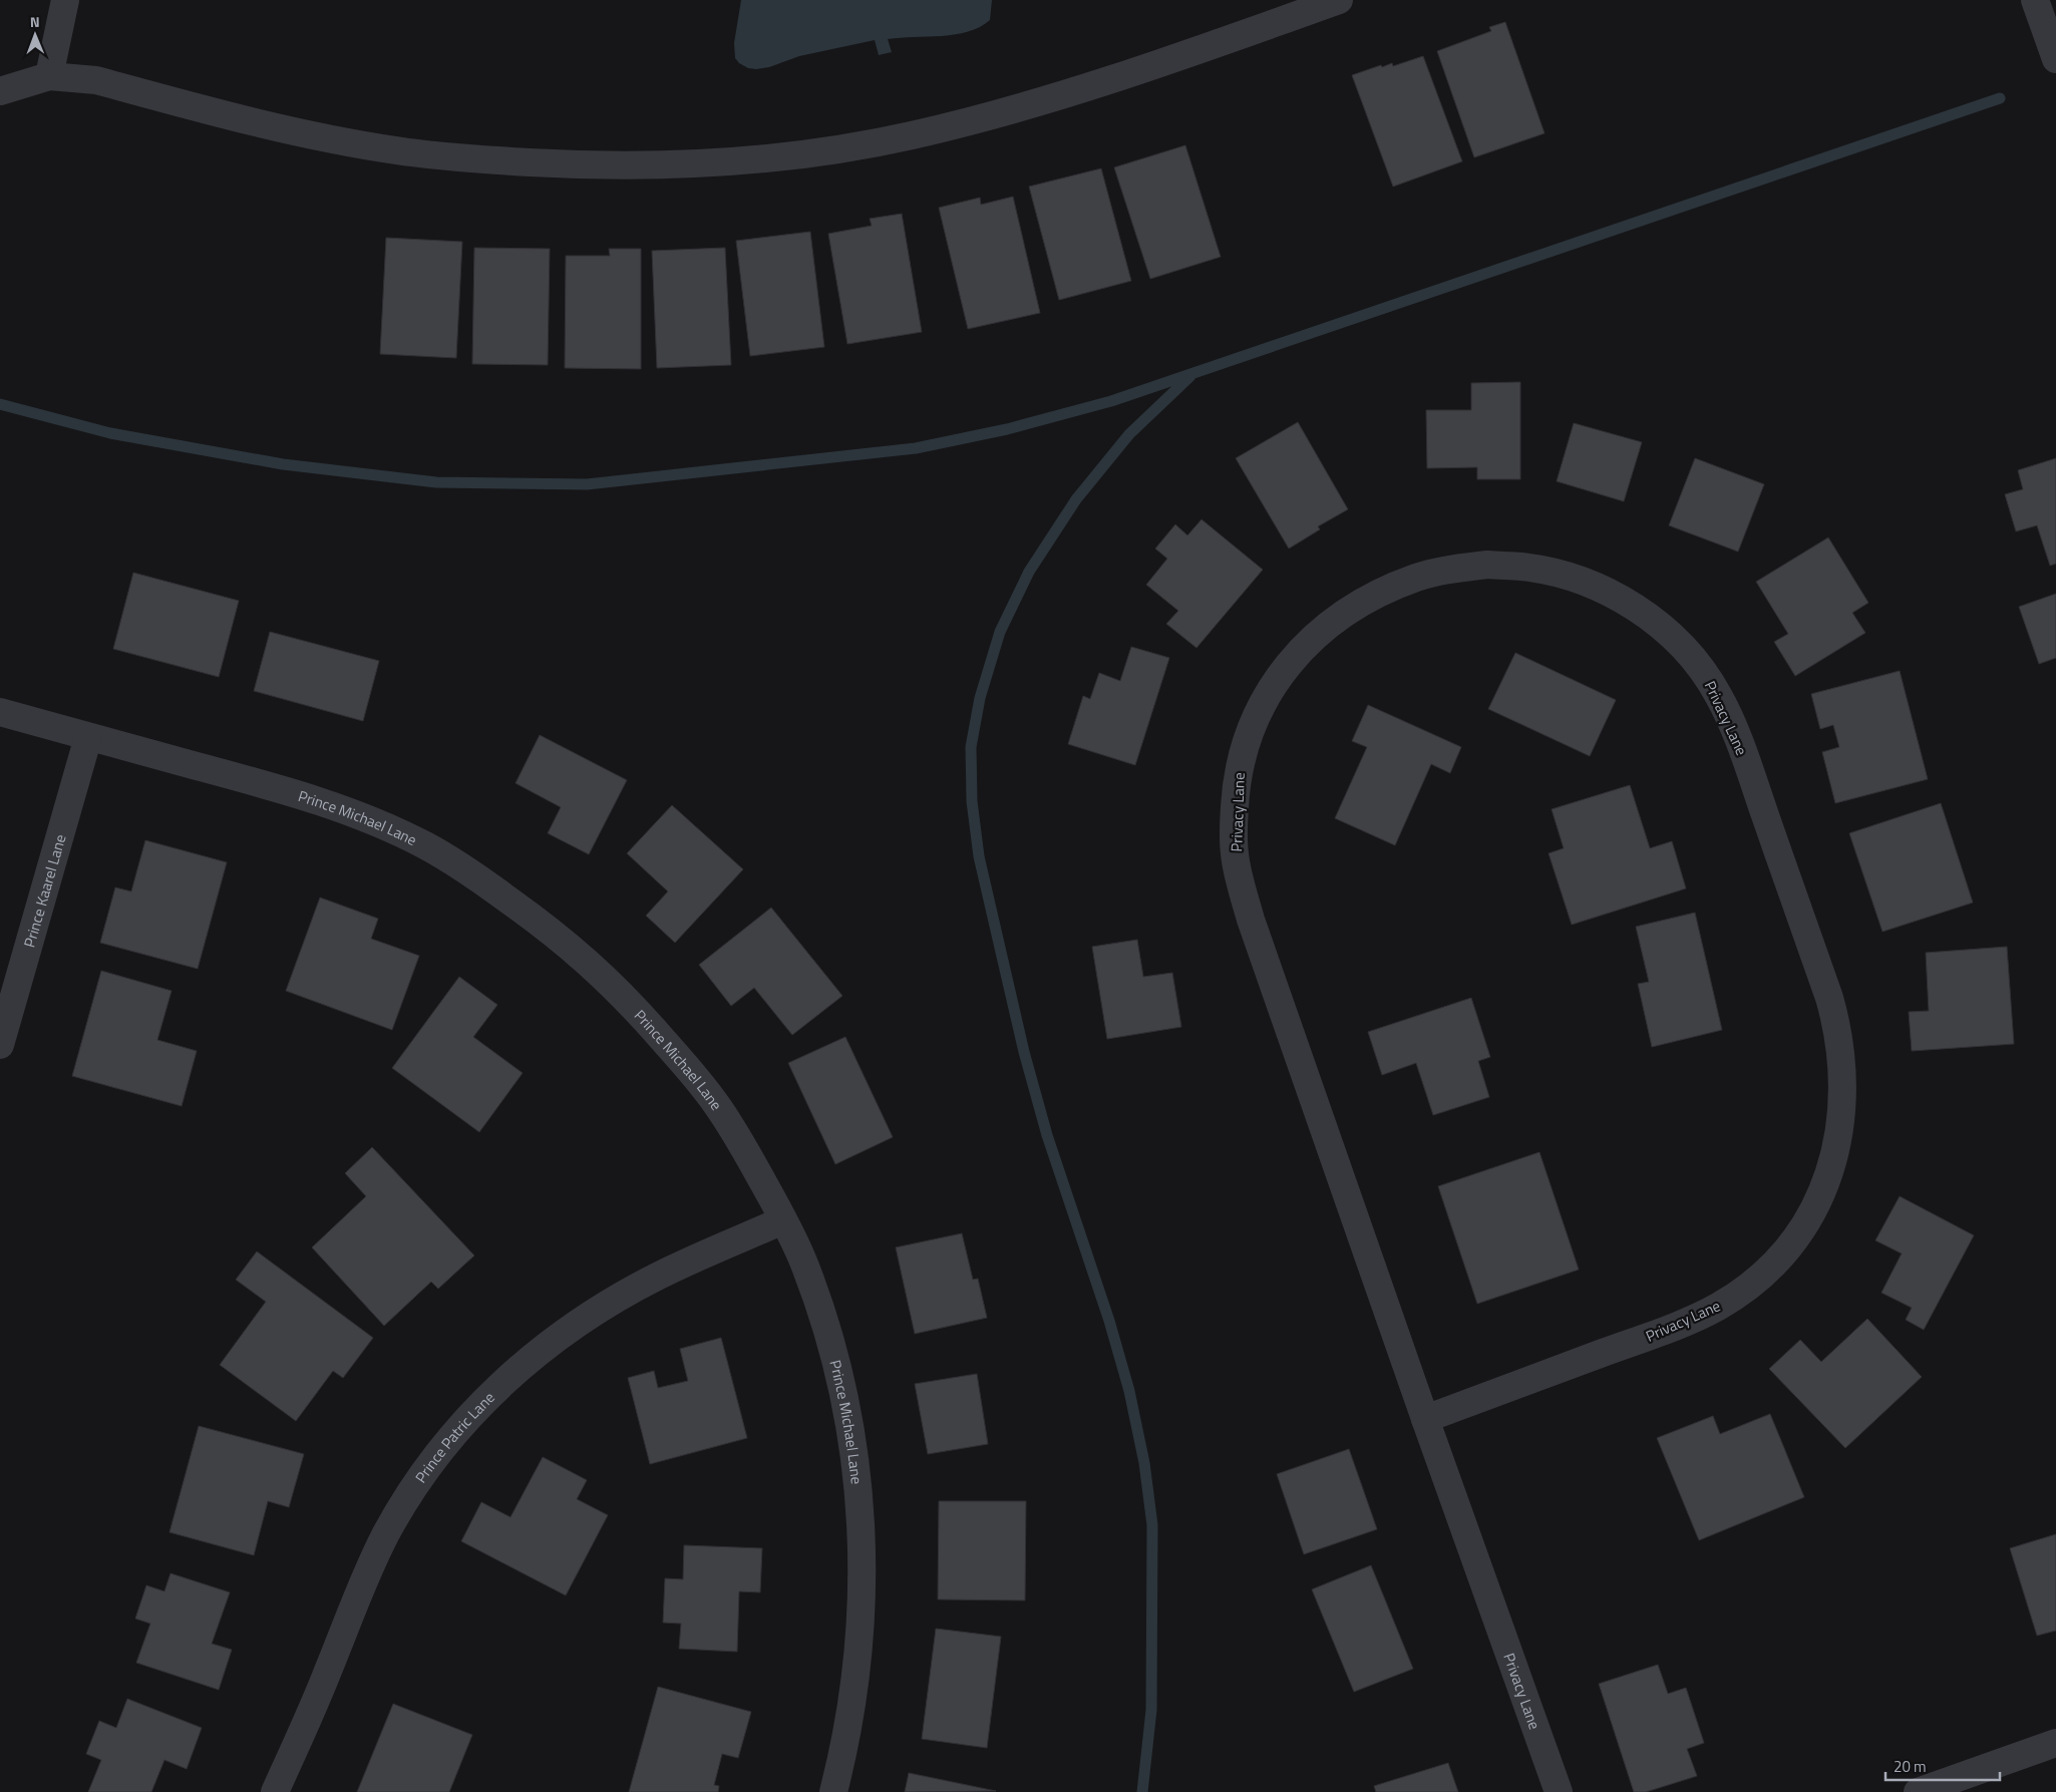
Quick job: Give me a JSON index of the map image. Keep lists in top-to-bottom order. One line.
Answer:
{"streets":{"street":["Privacy Lane","Prince Michael Lane","Prince Kaarel Lane","Prince Patric Lane"]},"crossings":[["Prince Michael Lane","Prince Kaarel Lane"],["Prince Michael Lane","Prince Patric Lane"]],"scale_bar":"20 m","north":"top"}
